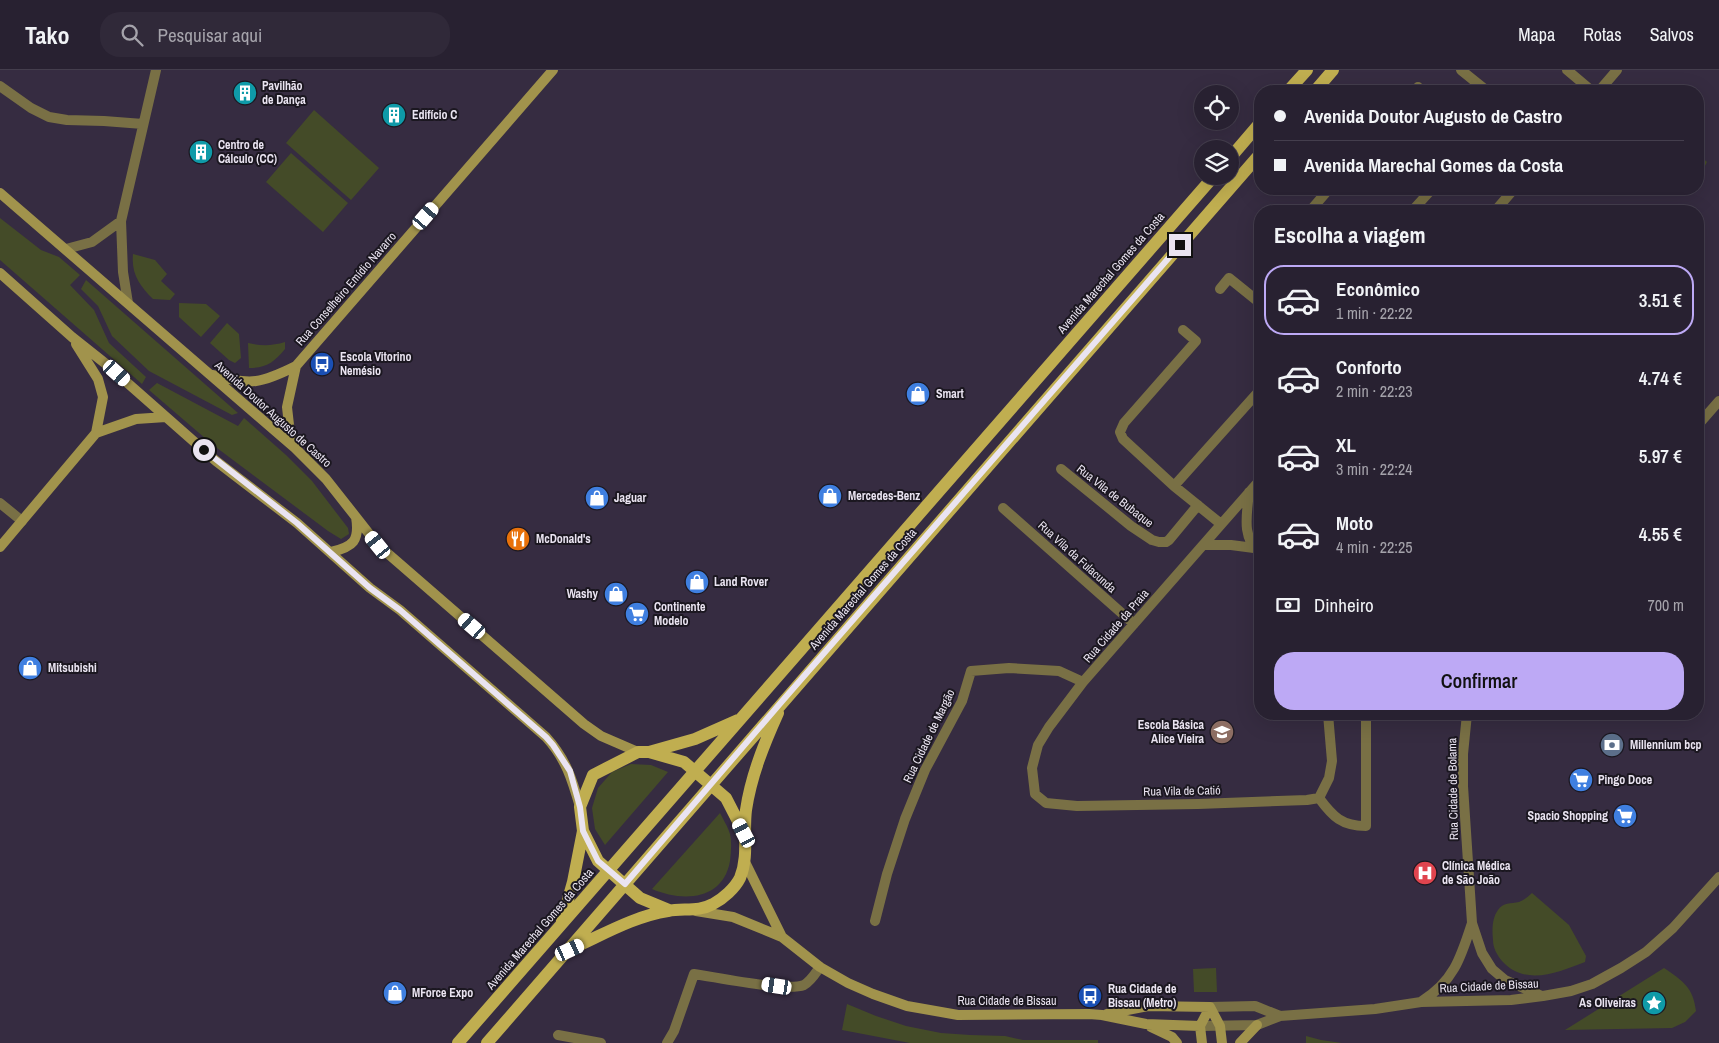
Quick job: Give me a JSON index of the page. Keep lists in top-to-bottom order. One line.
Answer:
{"streets":{"main road":["Avenida Marechal Gomes da Costa","Rua Conselheiro Emídio Navarro","Avenida Doutor Augusto de Castro","Rua Cidade de Bissau"],"street":["Rua Vila de Bubaque","Rua Vila da Fulacunda","Rua Cidade da Praia","Rua Cidade de Margão","Rua Cidade de Bolama","Rua Vila de Catió"]},"crossings":[["Rua Conselheiro Emídio Navarro","Avenida Doutor Augusto de Castro"],["Rua Vila da Fulacunda","Rua Cidade da Praia"],["Rua Cidade da Praia","Rua Cidade de Margão"],["Rua Cidade da Praia","Rua Vila de Catió"],["Rua Cidade de Bolama","Rua Cidade de Bissau"]],"places":{"building":["Pavilhão de Dança","Edifício C","Centro de Cálculo (CC)"],"bus stop":["Escola Vitorino Nemésio","Rua Cidade de Bissau (Metro)"],"shop":["Smart","Mercedes-Benz","Jaguar","Land Rover","Washy","Mitsubishi","MForce Expo"],"restaurant":["McDonald's"],"supermarket":["Continente Modelo","Pingo Doce","Spacio Shopping"],"school or university":["Escola Básica Alice Vieira"],"bank":["Millennium bcp"],"hospital":["Clínica Médica de São João"],"place":["As Oliveiras"]},"page":{"header":"Tako","search":"Pesquisar aqui","nav":["Mapa","Rotas","Salvos"],"banner":["Avenida Doutor Augusto de Castro","Avenida Marechal Gomes da Costa"],"heading":"Escolha a viagem","list":[{"name":"Econômico","note":"1 min · 22:22","value":"3.51 €"},{"name":"Conforto","note":"2 min · 22:23","value":"4.74 €"},{"name":"XL","note":"3 min · 22:24","value":"5.97 €"},{"name":"Moto","note":"4 min · 22:25","value":"4.55 €"}],"pay":["Dinheiro","700 m"],"buttons":"Confirmar"}}
